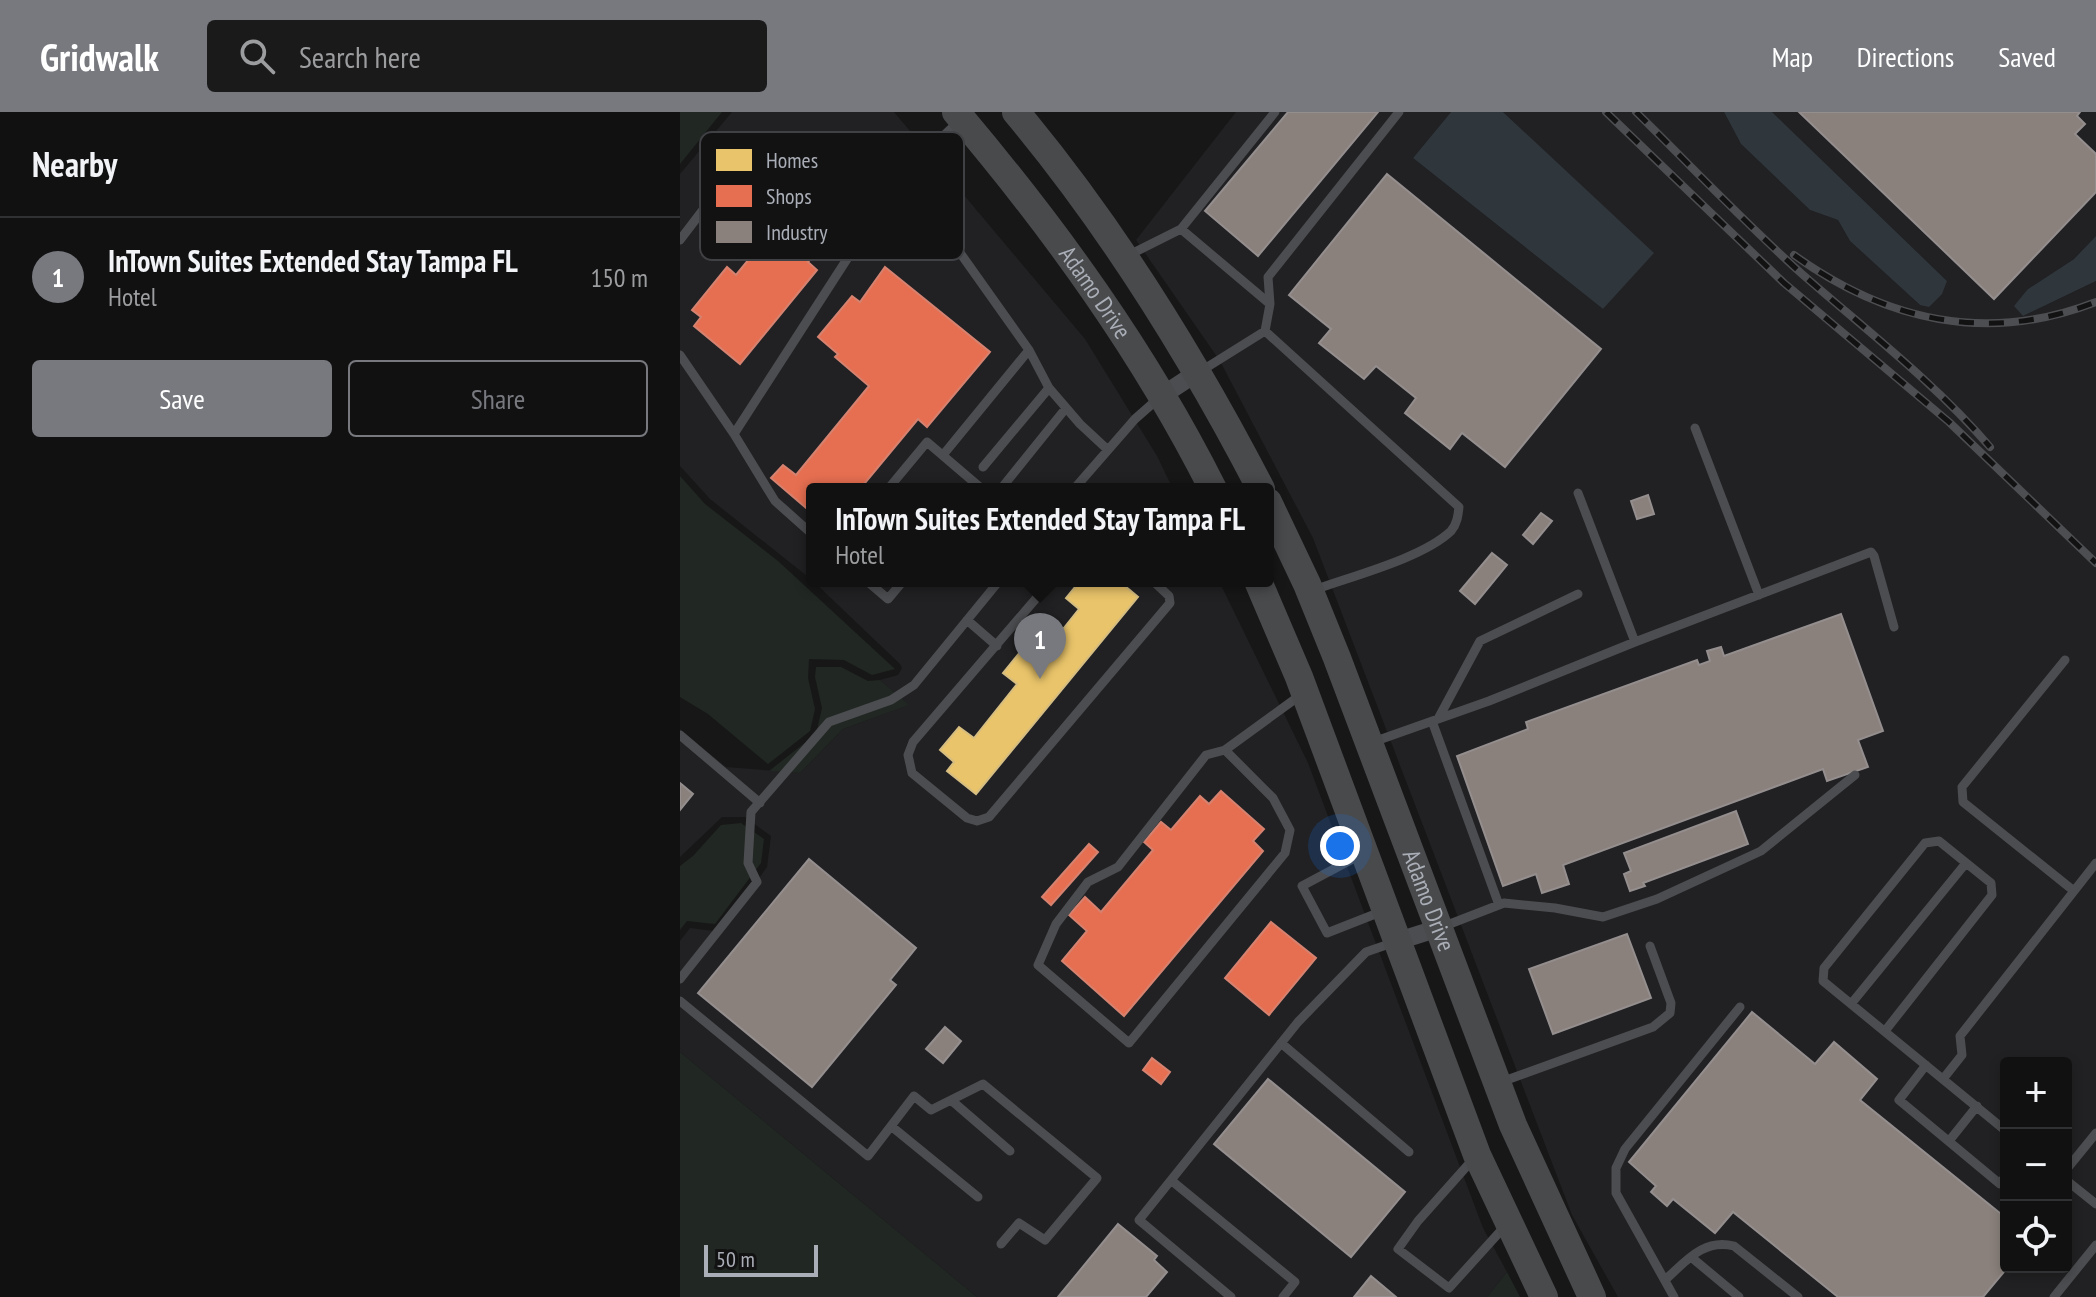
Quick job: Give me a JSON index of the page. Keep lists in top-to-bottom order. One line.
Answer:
{"streets":{"main road":["Adamo Drive"]},"legend":["Homes","Shops","Industry"],"scale_bar":"50 m","page":{"header":"Gridwalk","search":"Search here","nav":["Map","Directions","Saved"],"heading":"Nearby","list":[{"mark":"1","name":"InTown Suites Extended Stay Tampa FL","note":"Hotel","value":"150 m"}],"buttons":["Save","Share"],"popup":["InTown Suites Extended Stay Tampa FL","Hotel"],"pins":"1","map_buttons":["+","−"],"scale":"50 m"}}
